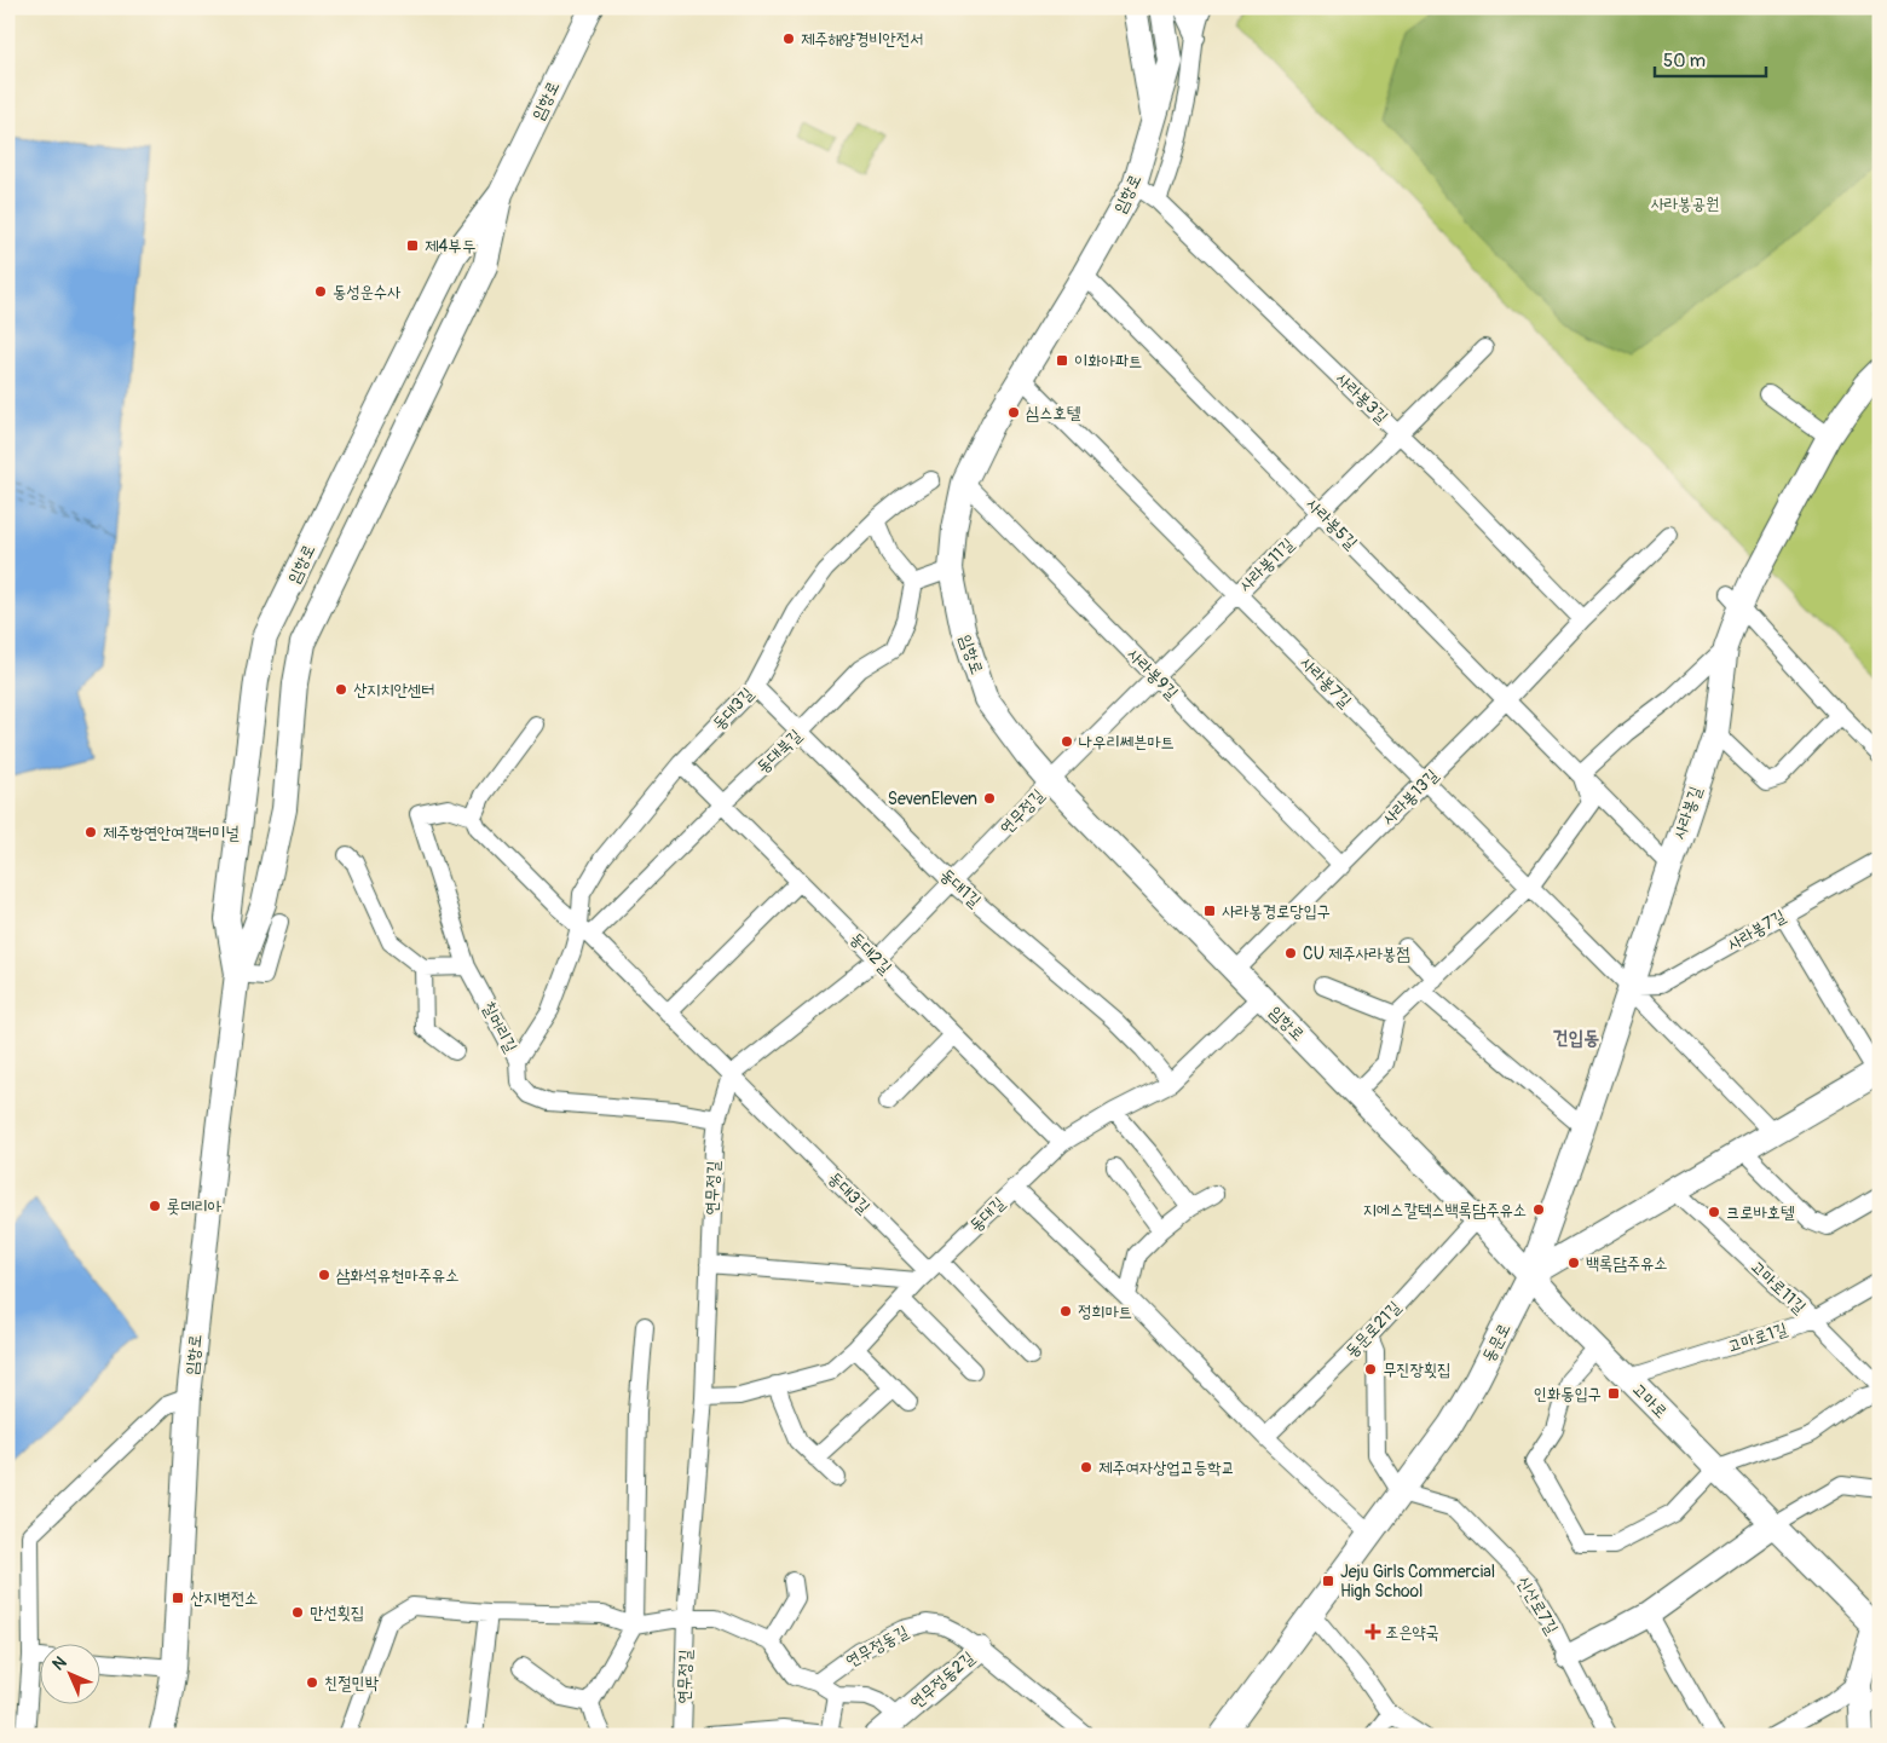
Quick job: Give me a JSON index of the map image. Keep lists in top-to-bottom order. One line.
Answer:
{"streets":{"main road":["임항로","사라봉길","동문로","고마로","연무정동2길"],"street":["사라봉3길","사라봉5길","사라봉11길","사라봉9길","사라봉7길","동대3길","동대북길","사라봉13길","연무정길","동대1길","동대2길","칠머리길","동대길","고마로11길","동문로21길","고마로1길","신산로7길","연무정동길"]},"crossings":[["임항로","사라봉3길"],["임항로","사라봉5길"],["임항로","사라봉11길"],["임항로","사라봉9길"],["임항로","사라봉7길"],["임항로","사라봉13길"],["임항로","연무정길"],["임항로","사라봉길"],["임항로","동대길"],["임항로","동문로21길"],["임항로","동문로"],["임항로","고마로"],["사라봉3길","사라봉11길"],["사라봉3길","사라봉13길"],["사라봉5길","사라봉11길"],["사라봉5길","사라봉13길"],["사라봉5길","사라봉길"],["사라봉11길","사라봉9길"],["사라봉11길","사라봉7길"],["사라봉11길","연무정길"],["사라봉9길","사라봉13길"],["사라봉7길","사라봉13길"],["사라봉7길","사라봉길"],["동대3길","동대북길"],["동대3길","연무정길"],["동대3길","동대1길"],["동대3길","동대2길"],["동대3길","칠머리길"],["동대3길","동대길"],["동대북길","동대1길"],["동대북길","동대2길"],["연무정길","동대1길"],["연무정길","동대2길"],["연무정길","칠머리길"],["연무정길","동대길"],["사라봉길","동문로"],["사라봉길","고마로"],["동대1길","동대길"],["동대2길","동대길"],["고마로11길","고마로1길"],["고마로1길","고마로"],["동문로","고마로"],["동문로","신산로7길"],["연무정동길","연무정동2길"]],"districts":["건입동"],"parks":["사라봉공원"],"places":{"other":["제주해양경비안전서","동성운수사","심스호텔","산지치안센터","나우리쎄븐마트","SevenEleven","제주항연안여객터미널","CU 제주사라봉점","롯데리아","지에스칼텍스백록담주유소","크로바호텔","백록담주유소","삼화석유천마주유소","정희마트","무진장횟집","제주여자상업고등학교","만선횟집","친절민박"],"transit":["제4부두","이화아파트","사라봉경로당입구","인화동입구","Jeju Girls Commercial High School","산지변전소"],"health":["조은약국"]},"scale_bar":"50 m","north":"top left"}
